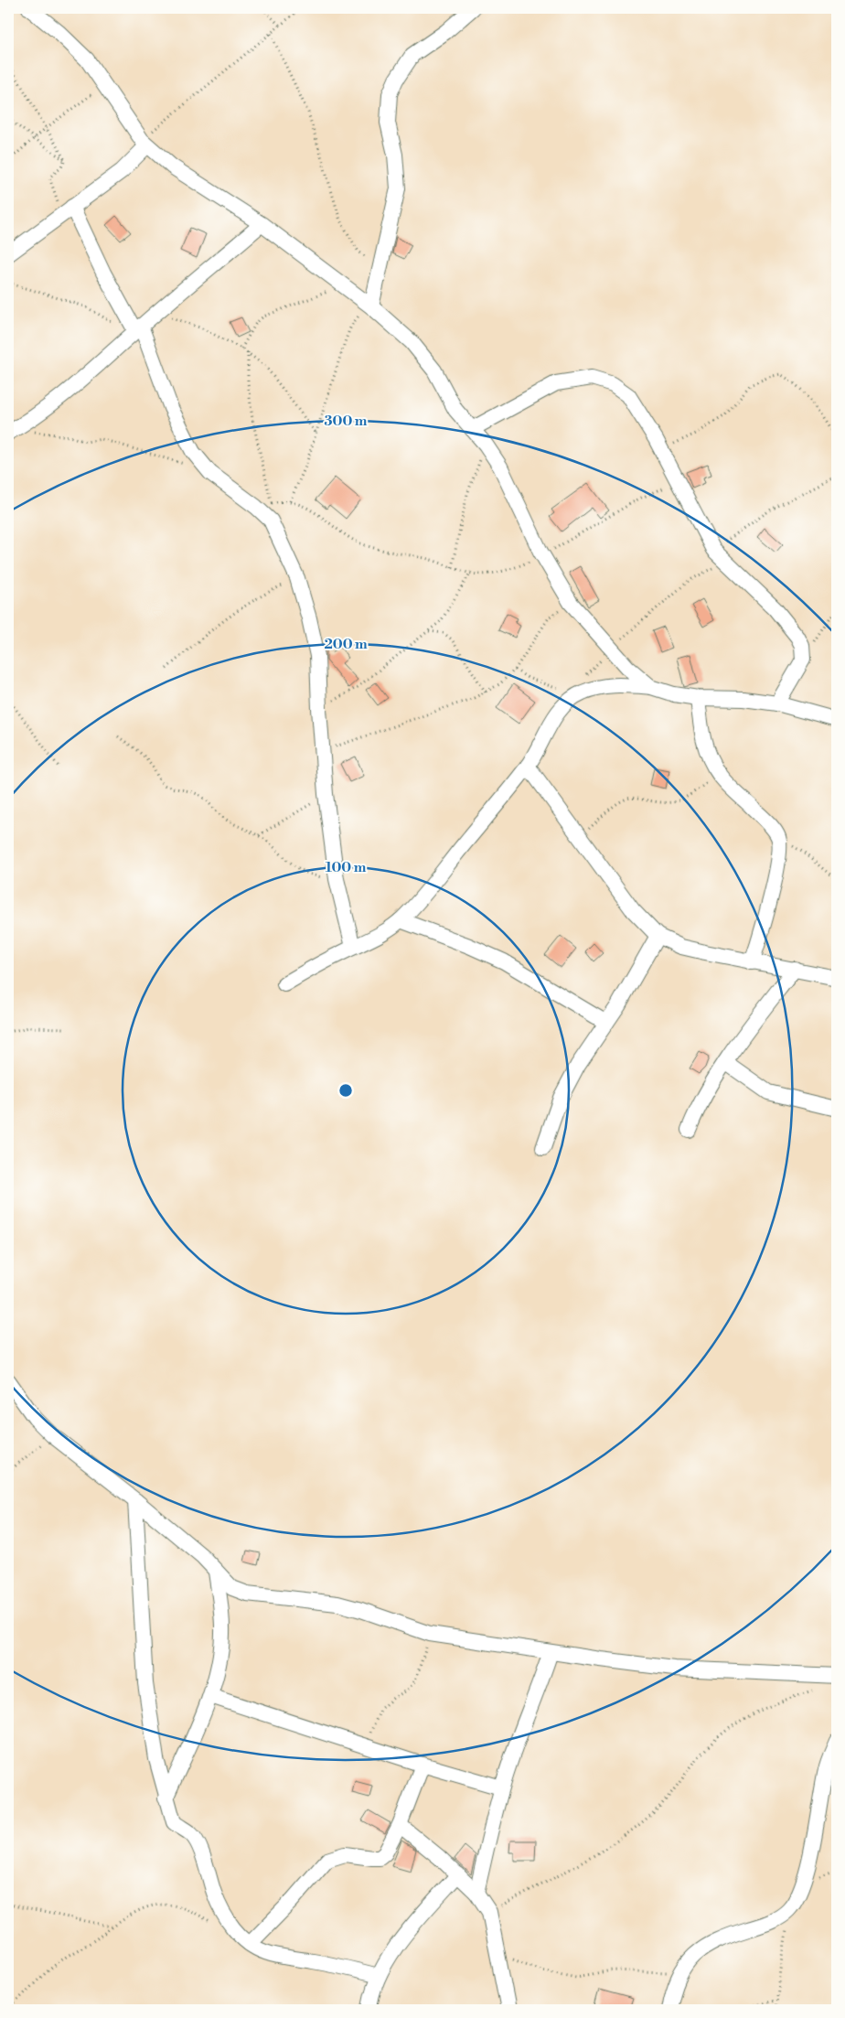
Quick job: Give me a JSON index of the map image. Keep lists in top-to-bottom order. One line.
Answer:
{"rings":["300 m","200 m","100 m"]}
